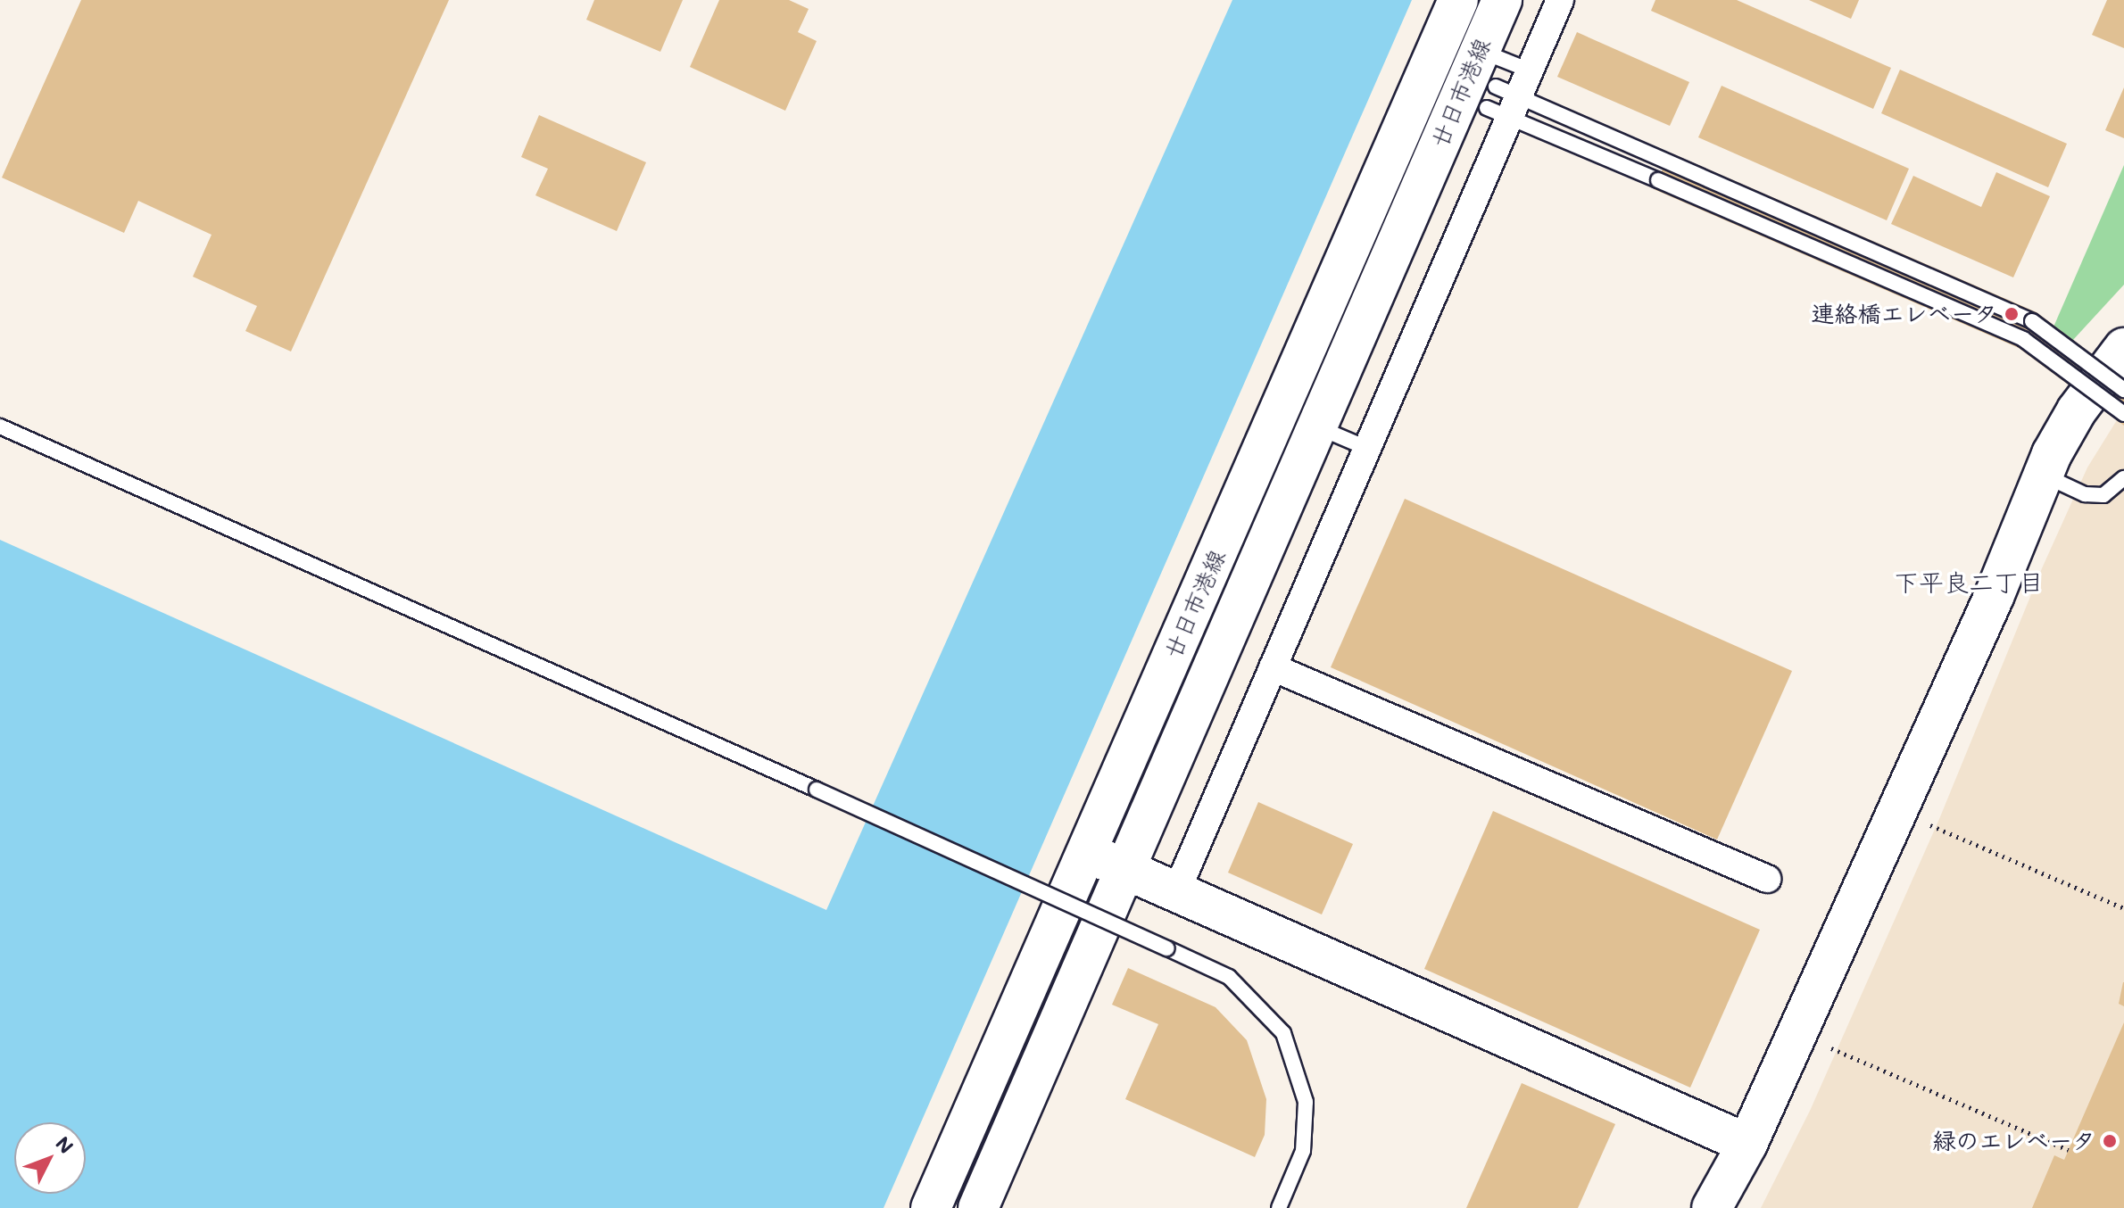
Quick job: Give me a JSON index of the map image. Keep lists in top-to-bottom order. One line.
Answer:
{"streets":{"main road":["廿日市港線"]},"districts":["下平良二丁目"],"places":["連絡橋エレベータ","緑のエレベータ"],"north":"top right"}
